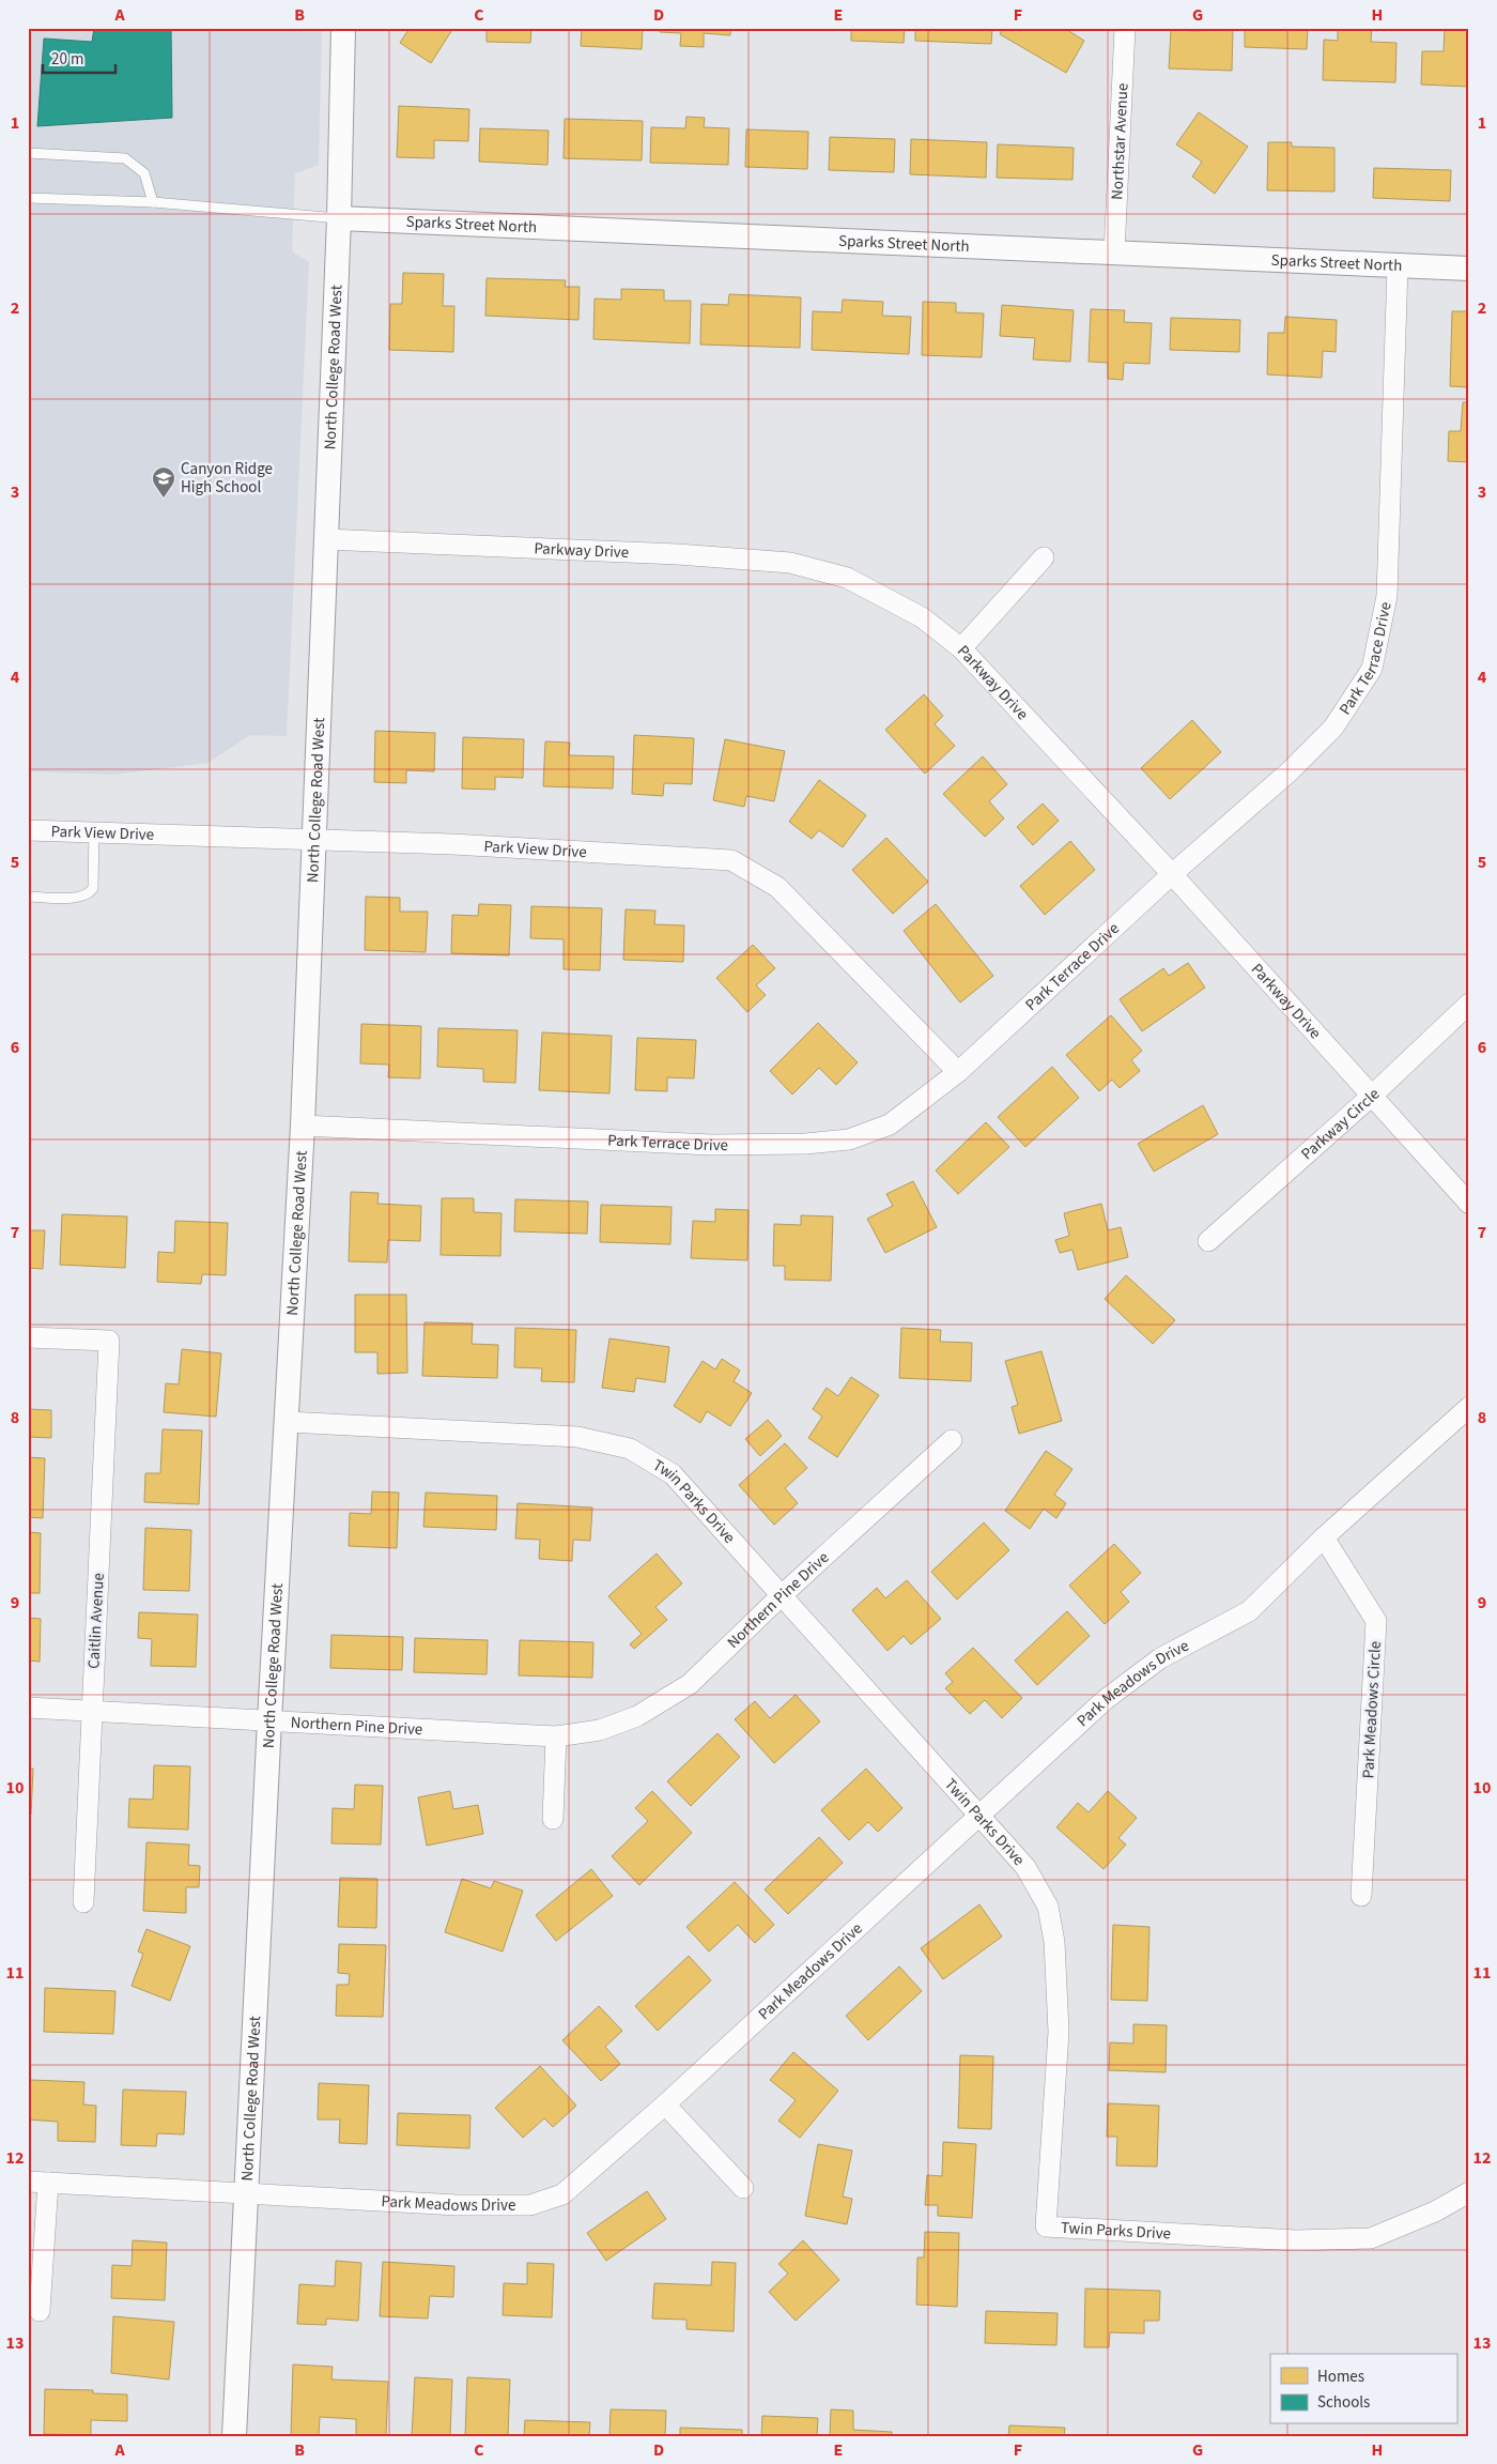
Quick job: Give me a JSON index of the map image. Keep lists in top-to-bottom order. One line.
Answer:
{"streets":{"street":["Northstar Avenue","Sparks Street North","North College Road West","Parkway Drive","Park Terrace Drive","Park View Drive","Parkway Circle","Twin Parks Drive","Northern Pine Drive","Caitlin Avenue","Park Meadows Drive","Park Meadows Circle"]},"crossings":[["Northstar Avenue","Sparks Street North"],["Sparks Street North","North College Road West"],["Sparks Street North","Park Terrace Drive"],["North College Road West","Parkway Drive"],["North College Road West","Park Terrace Drive"],["North College Road West","Park View Drive"],["North College Road West","Twin Parks Drive"],["North College Road West","Northern Pine Drive"],["North College Road West","Park Meadows Drive"],["Parkway Drive","Park Terrace Drive"],["Parkway Drive","Parkway Circle"],["Park Terrace Drive","Park View Drive"],["Twin Parks Drive","Northern Pine Drive"],["Twin Parks Drive","Park Meadows Drive"],["Northern Pine Drive","Caitlin Avenue"],["Park Meadows Drive","Park Meadows Circle"]],"places":{"school or university":["Canyon Ridge High School"]},"legend":["Homes","Schools"],"scale_bar":"20 m","grid":{"columns":["A","B","C","D","E","F","G","H"],"rows":["1","2","3","4","5","6","7","8","9","10","11","12","13"]}}
